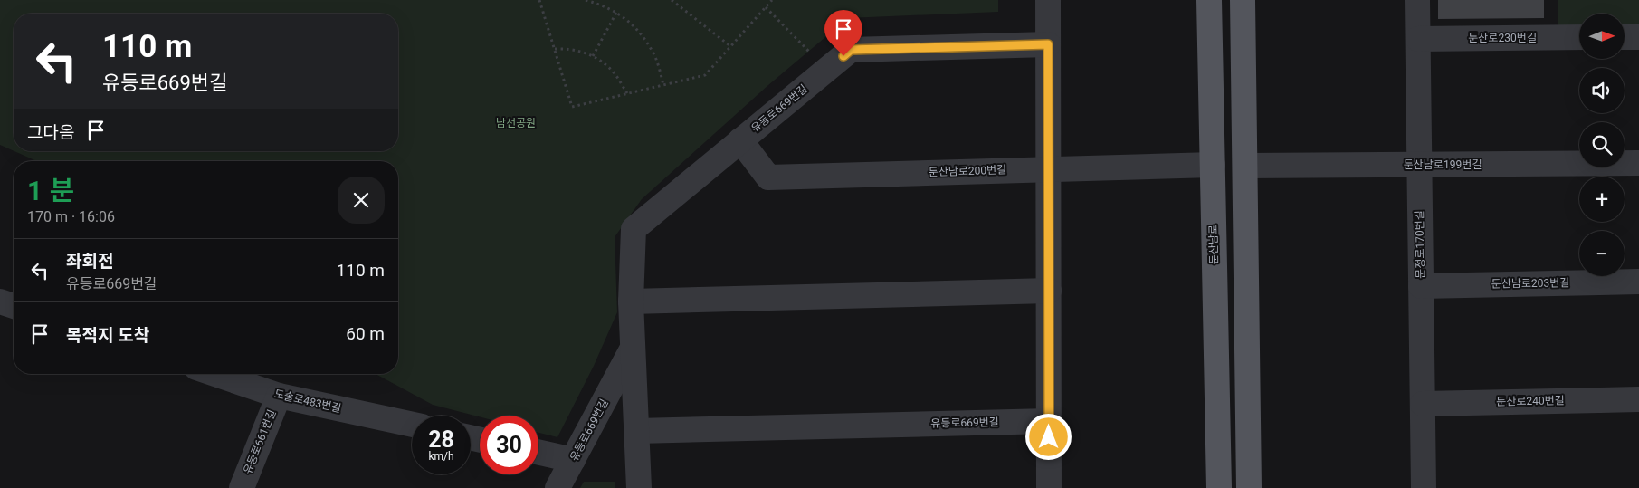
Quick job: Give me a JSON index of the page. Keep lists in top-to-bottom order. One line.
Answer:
{"streets":{"main road":["둔산남로"],"street":["둔산로230번길","유등로669번길","둔산남로199번길","둔산남로200번길","문정로170번길","둔산남로203번길","도솔로483번길","둔산로240번길","유등로661번길"]},"crossings":[["둔산로230번길","문정로170번길"],["유등로669번길","둔산남로200번길"],["둔산남로199번길","문정로170번길"],["둔산남로200번길","둔산남로"],["문정로170번길","둔산남로203번길"],["문정로170번길","둔산로240번길"],["도솔로483번길","유등로661번길"]],"parks":["남선공원"],"north":"right","page":{"map_buttons":["+","−"],"turn":["110 m","유등로669번길"],"then":"그다음","heading":["1 분","170 m · 16:06"],"list":[{"name":"좌회전","note":"유등로669번길","value":"110 m"},{"name":"목적지 도착","value":"60 m"}],"speed":"28 km/h","limit":"30"}}
